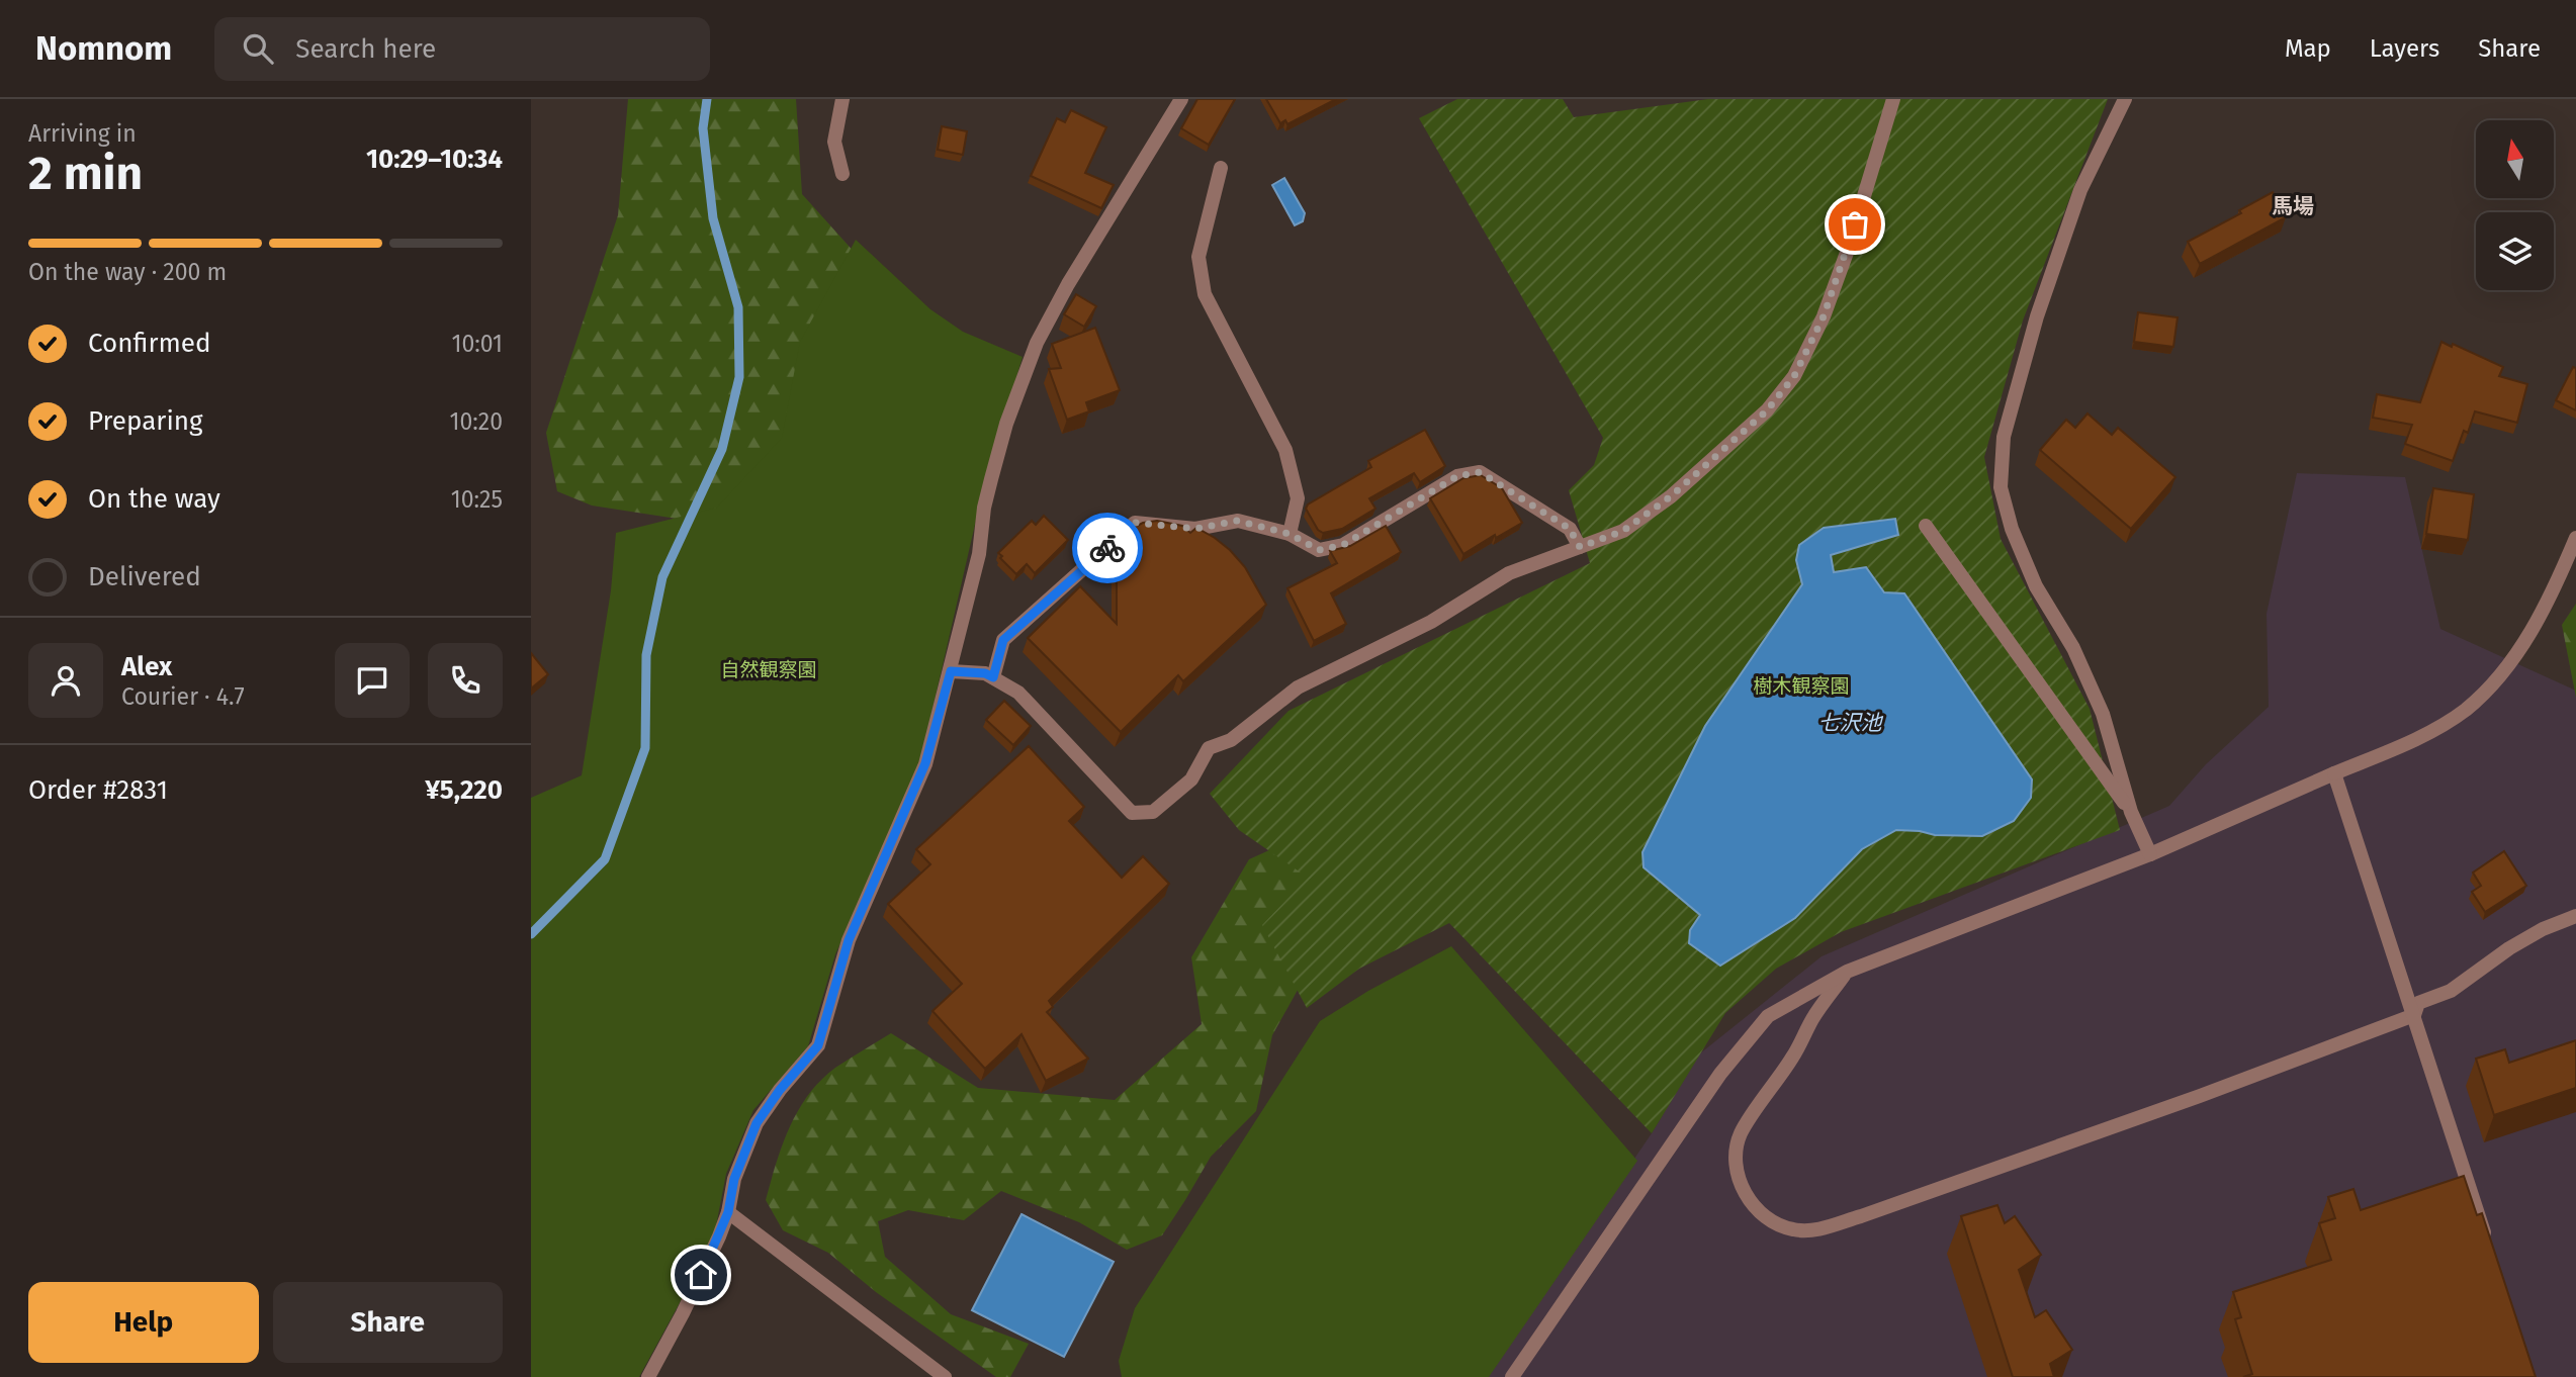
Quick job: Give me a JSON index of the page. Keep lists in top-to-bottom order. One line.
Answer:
{"districts":["馬場"],"water":["七沢池"],"parks":["自然観察園","樹木観察園"],"north":"top","page":{"header":"Nomnom","search":"Search here","nav":["Map","Layers","Share"],"heading":["2 min","Arriving in","10:29–10:34"],"panel":["Alex","Courier · 4.7","Order #2831","¥5,220"],"bar":"On the way · 200 m","list":[["Confirmed","10:01"],["Preparing","10:20"],["On the way","10:25"],"Delivered"],"buttons":["Help","Share"]}}
